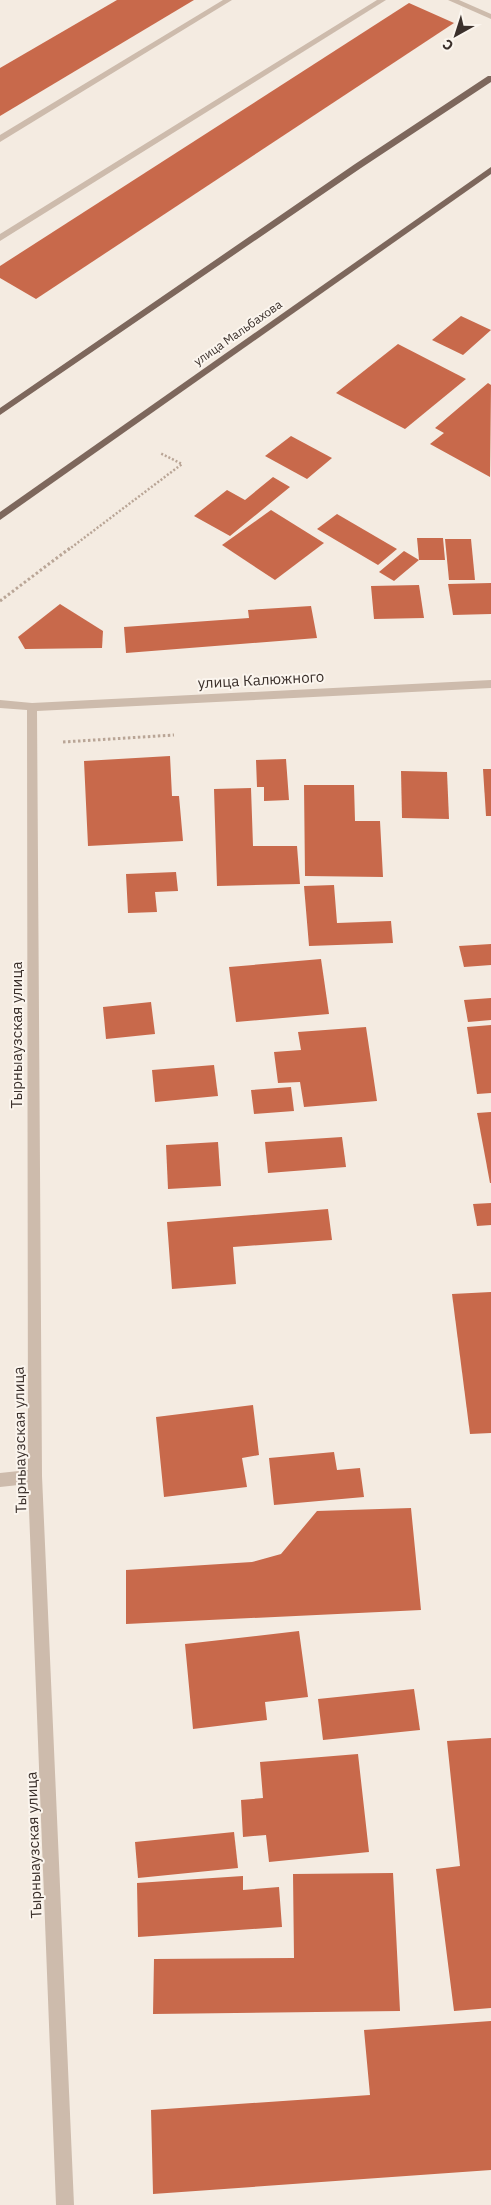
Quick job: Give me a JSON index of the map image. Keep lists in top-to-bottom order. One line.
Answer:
{"streets":{"main road":["улица Мальбахова"],"street":["улица Калюжного","Тырныаузская улица"]},"crossings":[["улица Калюжного","Тырныаузская улица"]],"north":"bottom left"}
